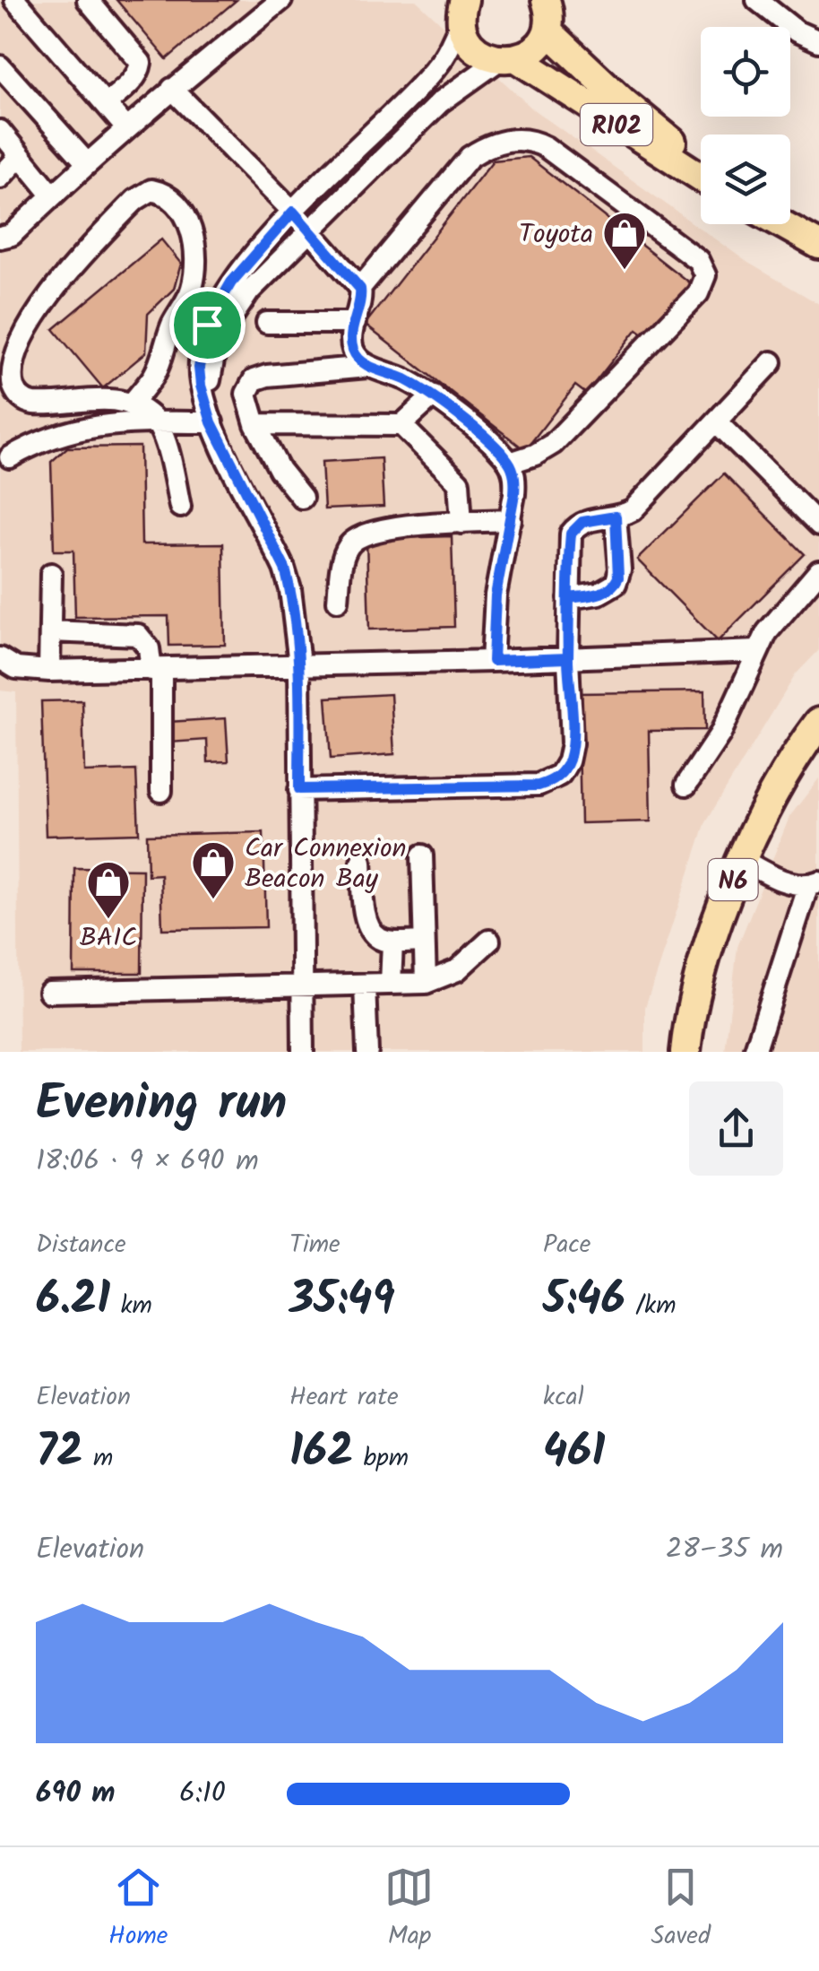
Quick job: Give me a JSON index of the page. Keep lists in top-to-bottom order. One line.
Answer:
{"streets":{"highway":["N6"],"main road":["R102"]},"places":{"shop":["Toyota","Car Connexion Beacon Bay","BAIC"]},"page":{"heading":["Evening run","18:06 · 9 × 690 m"],"stats":[["Distance","6.21 km"],["Time","35:49"],["Pace","5:46 /km"],["Elevation","72 m"],["Heart rate","162 bpm"],["kcal","461"]],"chart":["Elevation","28–35 m"],"list":[{"name":"690 m","note":"6:10"}],"tabs":["Home","Map","Saved"]}}
